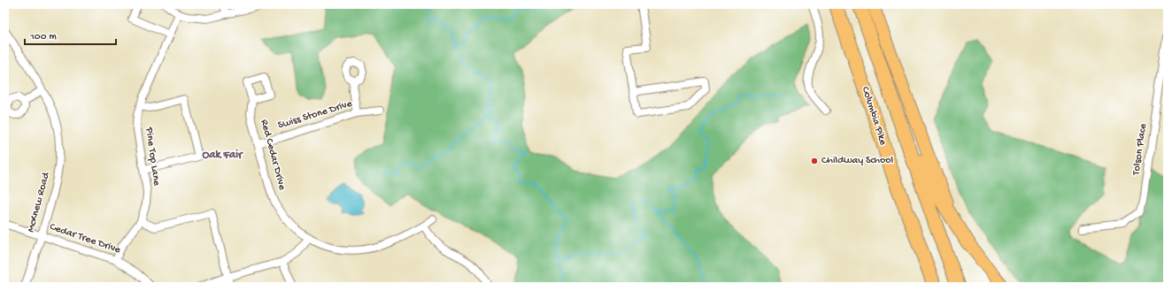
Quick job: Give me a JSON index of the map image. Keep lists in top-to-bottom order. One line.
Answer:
{"streets":{"highway":["Columbia Pike"],"street":["Swiss Stone Drive","Tolson Place","Red Cedar Drive","Pine Top Lane","McKnew Road","Cedar Tree Drive"]},"crossings":[["Swiss Stone Drive","Red Cedar Drive"],["Pine Top Lane","Cedar Tree Drive"],["McKnew Road","Cedar Tree Drive"]],"districts":["Oak Fair"],"places":["Childway School"],"scale_bar":"100 m"}
